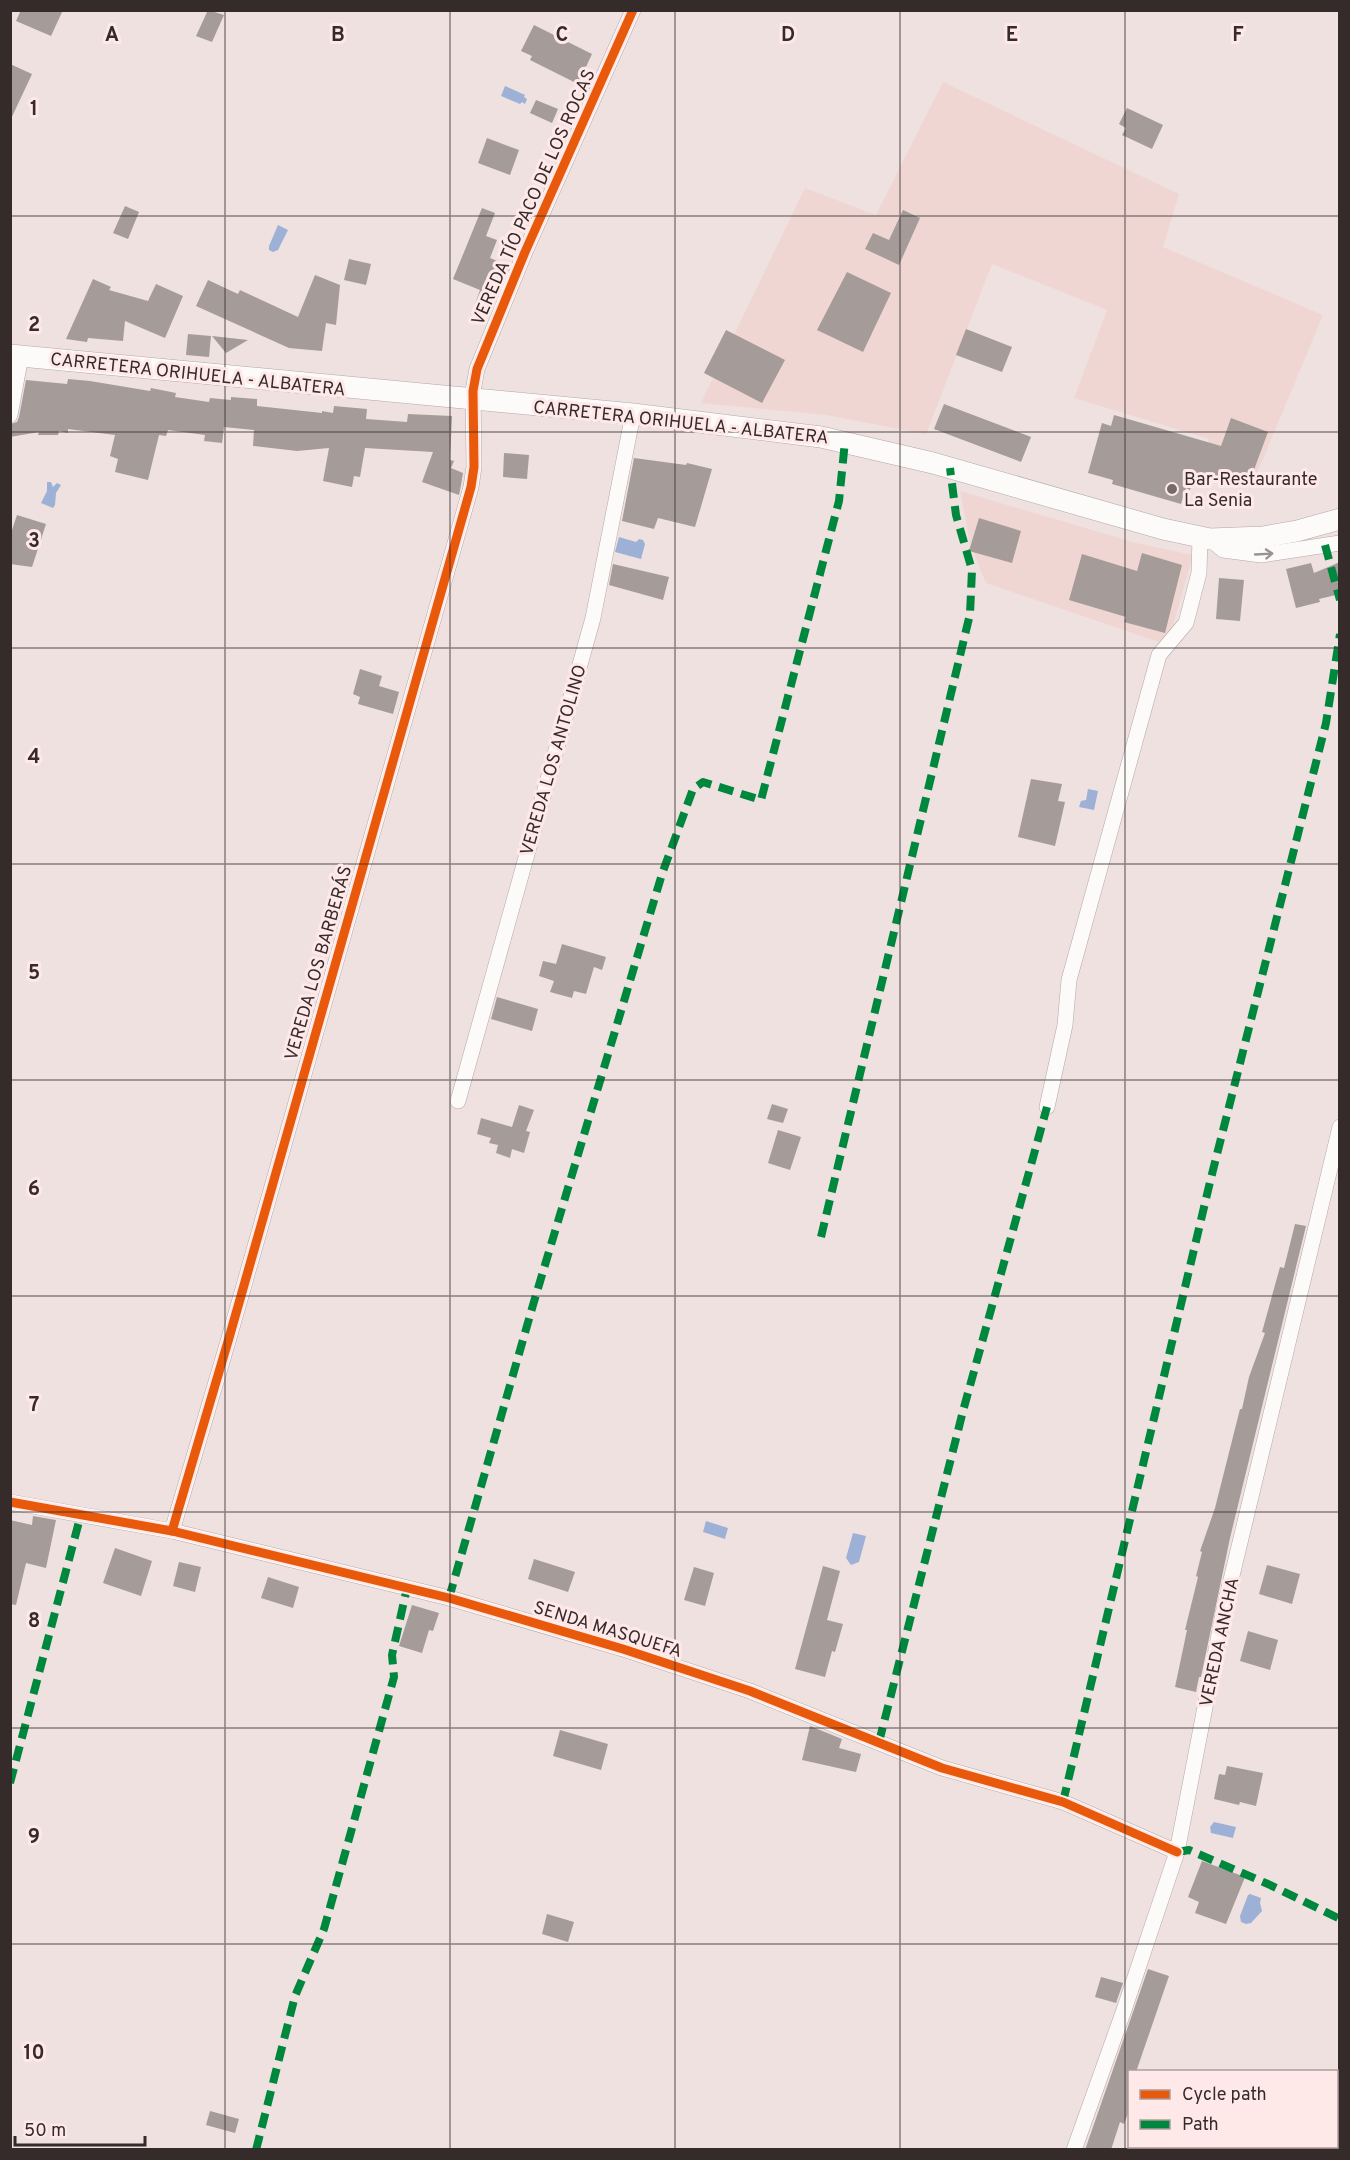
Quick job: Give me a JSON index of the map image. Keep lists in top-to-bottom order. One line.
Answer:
{"streets":{"main road":["CARRETERA ORIHUELA - ALBATERA"],"street":["VEREDA TÍO PACO DE LOS ROCAS","VEREDA LOS ANTOLINO","VEREDA LOS BARBERÁS","SENDA MASQUEFA","VEREDA ANCHA"]},"crossings":[["VEREDA TÍO PACO DE LOS ROCAS","CARRETERA ORIHUELA - ALBATERA"],["VEREDA TÍO PACO DE LOS ROCAS","VEREDA LOS BARBERÁS"],["CARRETERA ORIHUELA - ALBATERA","VEREDA LOS ANTOLINO"],["CARRETERA ORIHUELA - ALBATERA","VEREDA LOS BARBERÁS"],["VEREDA LOS BARBERÁS","SENDA MASQUEFA"],["SENDA MASQUEFA","VEREDA ANCHA"]],"places":["Bar-Restaurante La Senia"],"legend":["Cycle path","Path"],"scale_bar":"50 m","grid":{"columns":["A","B","C","D","E","F"],"rows":["1","2","3","4","5","6","7","8","9","10"]}}
